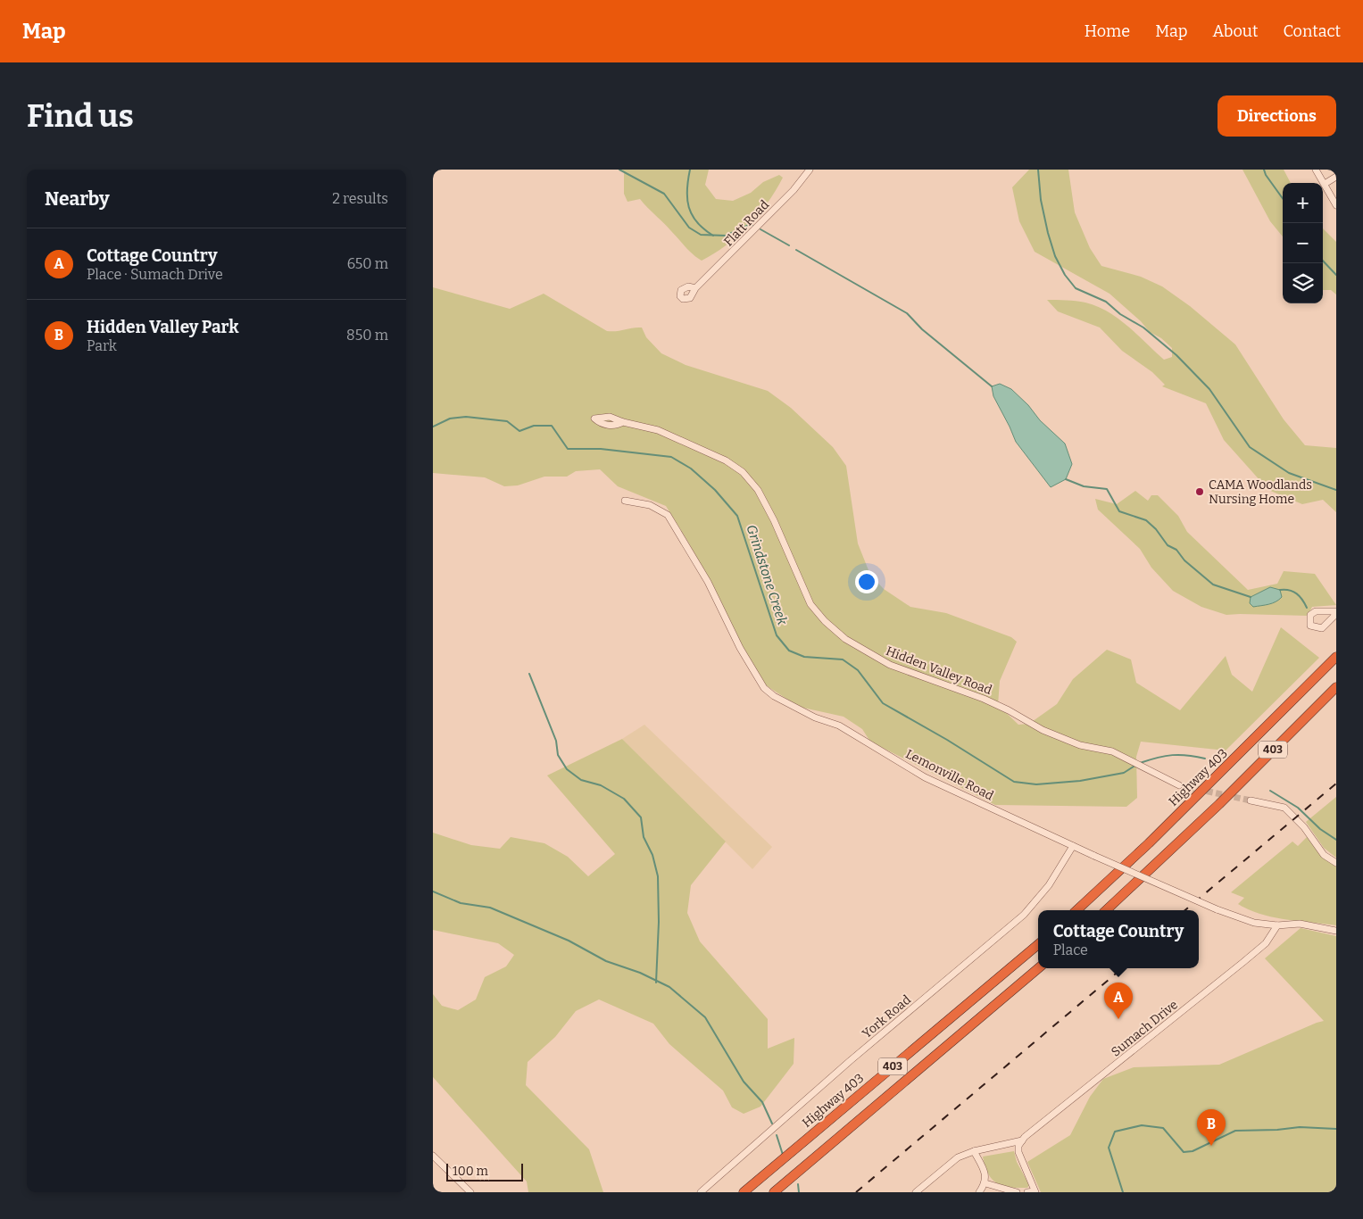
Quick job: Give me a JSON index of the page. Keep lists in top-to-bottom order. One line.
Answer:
{"streets":{"highway":["403","Highway 403"],"street":["Flatt Road","Hidden Valley Road","Lemonville Road","York Road","Sumach Drive"]},"crossings":[["Lemonville Road","York Road"],["Lemonville Road","Sumach Drive"]],"water":["Grindstone Creek"],"places":["CAMA Woodlands Nursing Home"],"scale_bar":"100 m","page":{"header":"Map","nav":["Home","Map","About","Contact"],"buttons":"Directions","title":"Find us","heading":["Nearby","2 results"],"map_buttons":["+","−"],"list":[{"mark":"A","name":"Cottage Country","note":"Place · Sumach Drive","value":"650 m"},{"mark":"B","name":"Hidden Valley Park","note":"Park","value":"850 m"}],"popup":["Cottage Country","Place"],"pins":["A","B"],"scale":"100 m"}}
